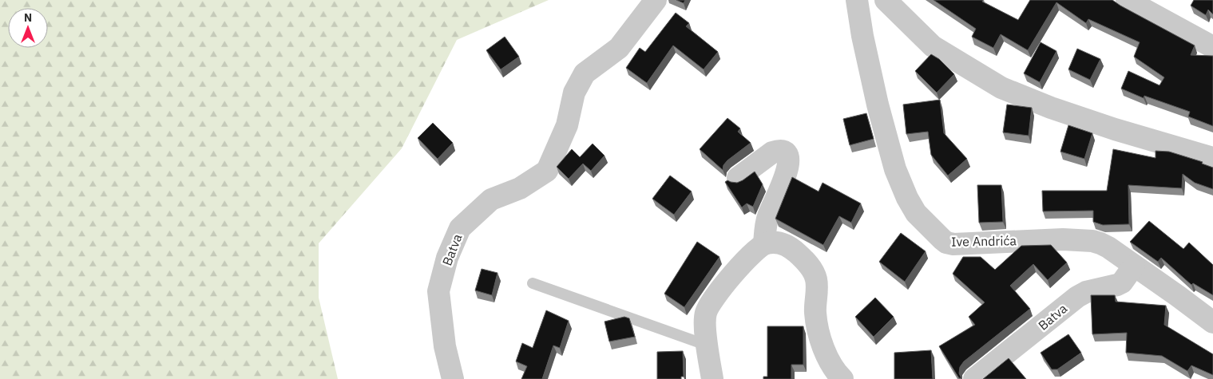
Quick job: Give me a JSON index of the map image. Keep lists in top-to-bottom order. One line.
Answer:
{"streets":{"street":["Ive Andrića","Batva"]},"crossings":[["Ive Andrića","Batva"]],"north":"top"}
